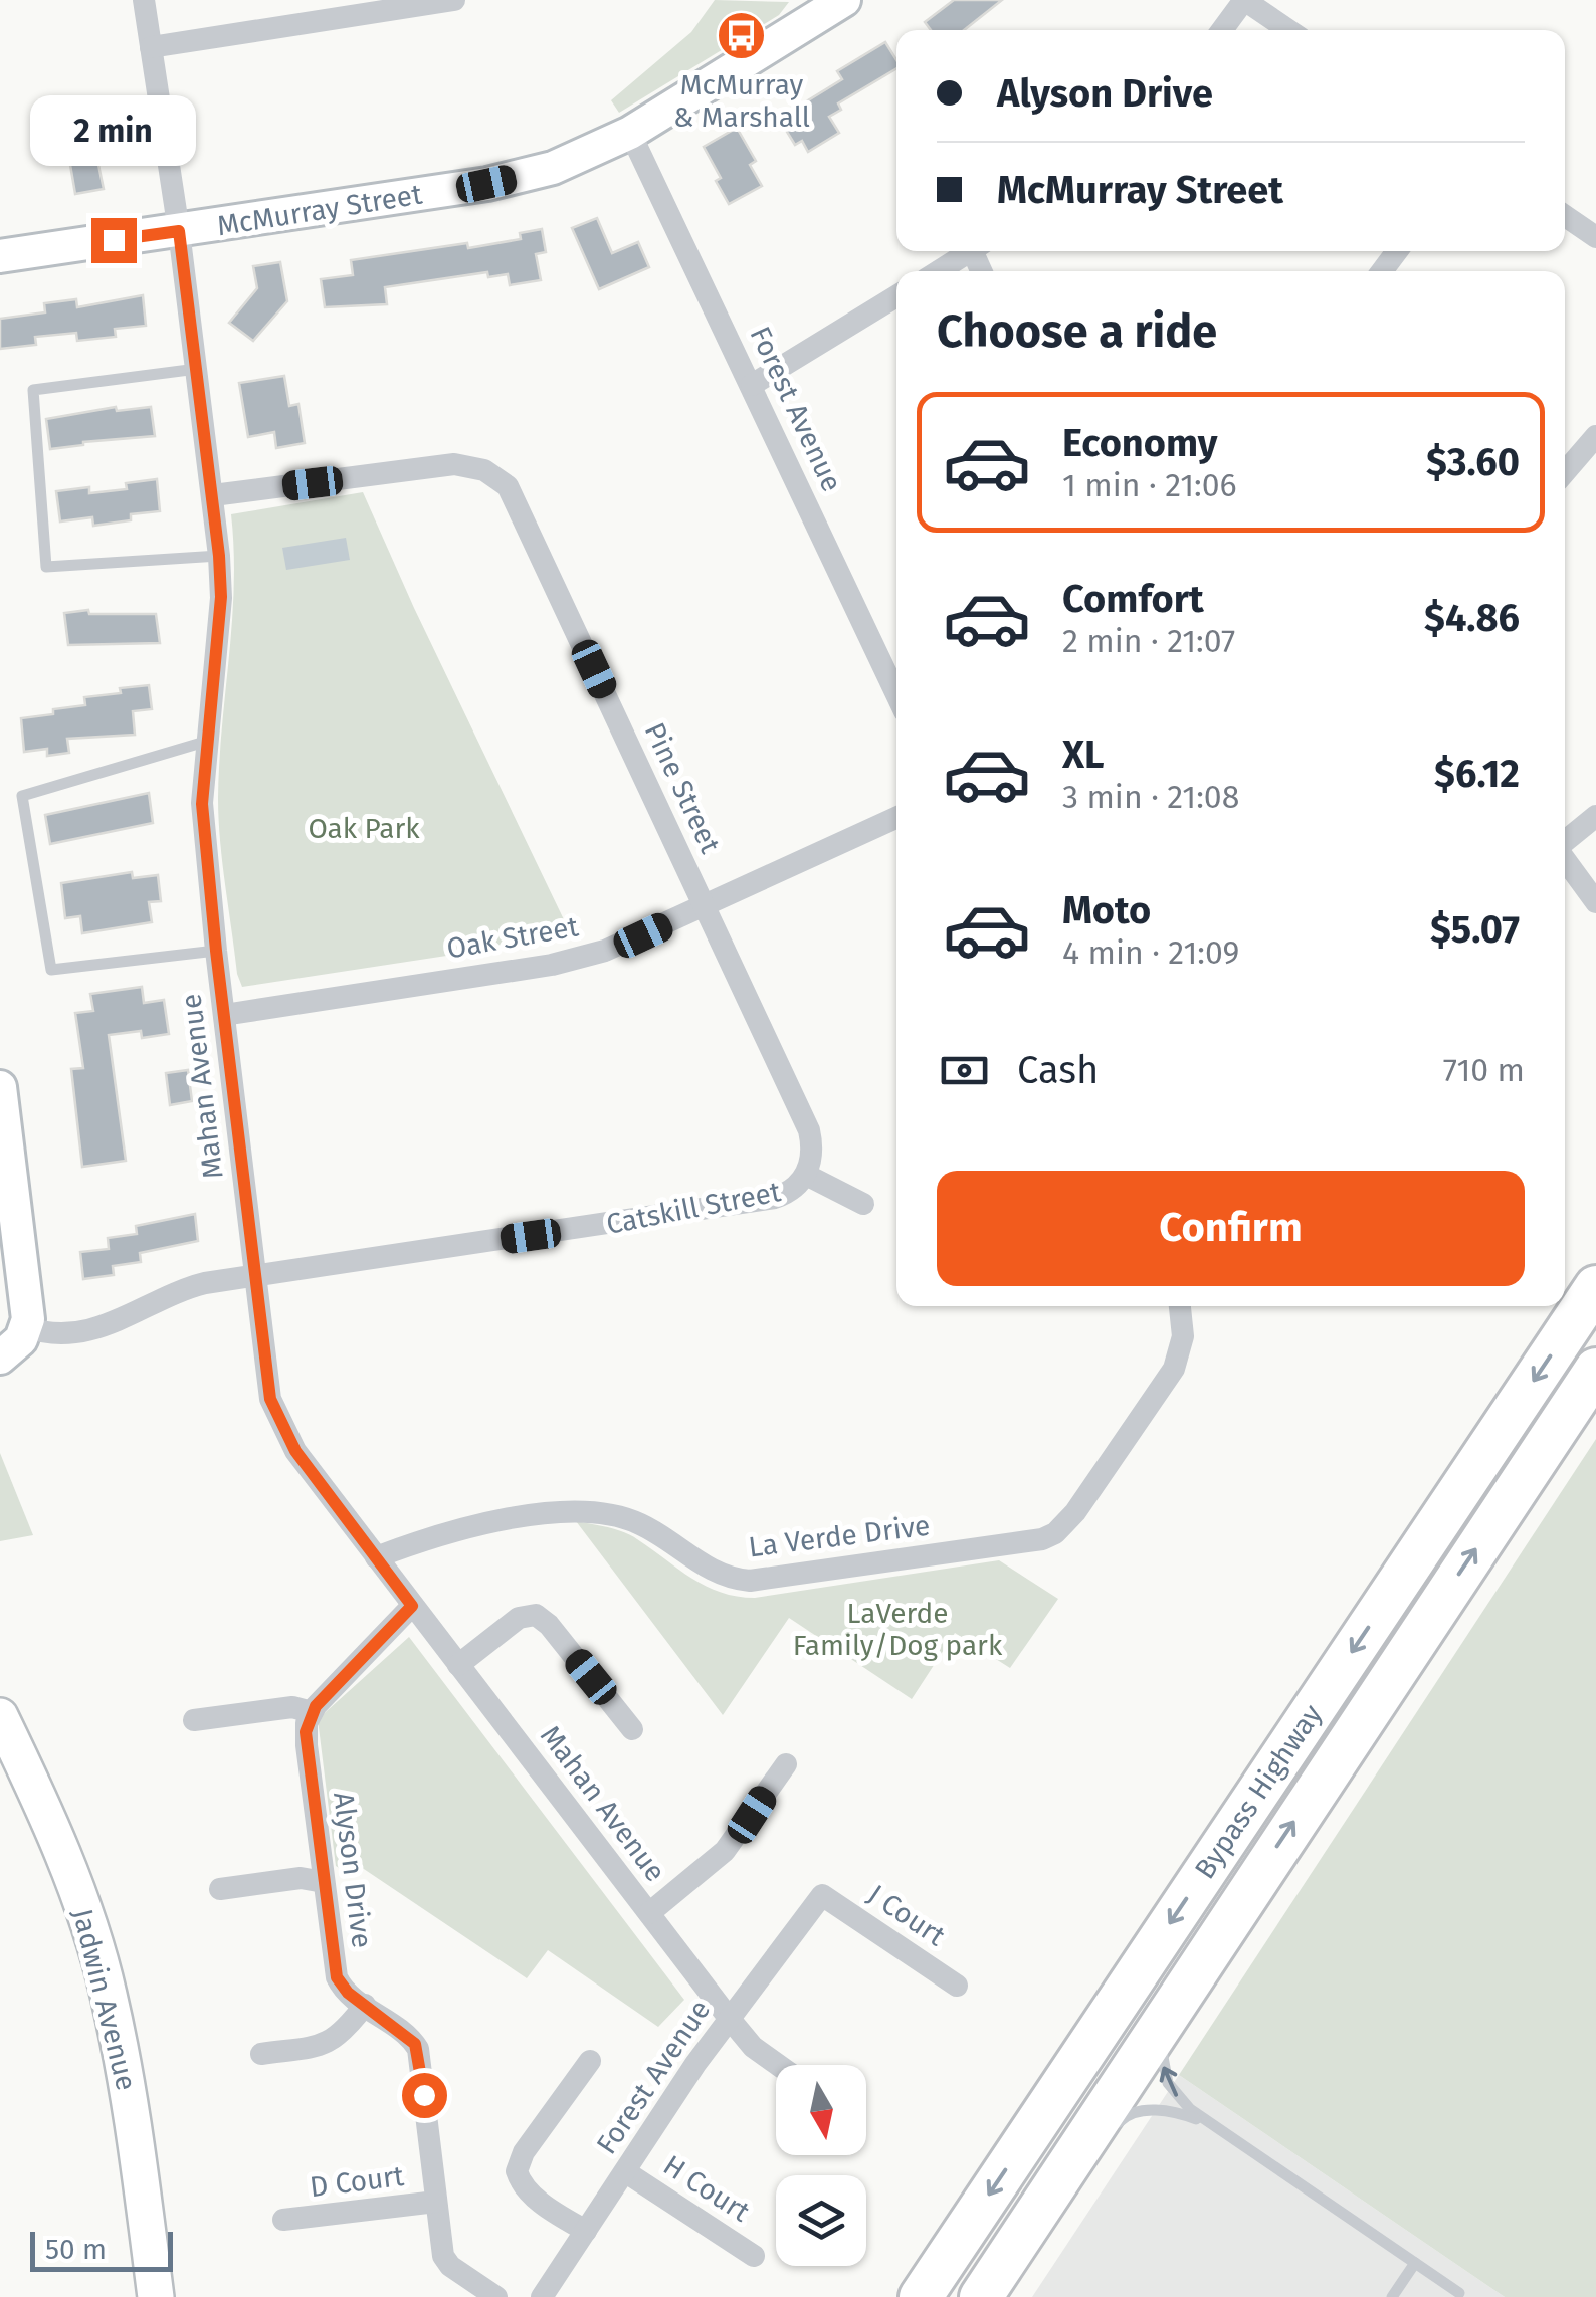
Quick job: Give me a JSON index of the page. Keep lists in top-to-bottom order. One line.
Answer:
{"streets":{"highway":["Bypass Highway"],"main road":["Jadwin Avenue"],"street":["McMurray Street","Forest Avenue","Pine Street","Oak Street","Mahan Avenue","Catskill Street","La Verde Drive","Alyson Drive","J Court","D Court","H Court"]},"crossings":[["McMurray Street","Forest Avenue"],["McMurray Street","Mahan Avenue"],["Forest Avenue","Mahan Avenue"],["Forest Avenue","J Court"],["Forest Avenue","H Court"],["Pine Street","Oak Street"],["Pine Street","Mahan Avenue"],["Pine Street","Catskill Street"],["Oak Street","Mahan Avenue"],["Mahan Avenue","Catskill Street"],["Mahan Avenue","La Verde Drive"],["Alyson Drive","D Court"]],"parks":["Oak Park","LaVerde Family/Dog park"],"places":{"bus stop":["McMurray & Marshall"]},"scale_bar":"50 m","north":"bottom","page":{"banner":["Alyson Drive","McMurray Street"],"bubble":"2 min","heading":"Choose a ride","list":[{"name":"Economy","note":"1 min · 21:06","value":"$3.60"},{"name":"Comfort","note":"2 min · 21:07","value":"$4.86"},{"name":"XL","note":"3 min · 21:08","value":"$6.12"},{"name":"Moto","note":"4 min · 21:09","value":"$5.07"}],"pay":["Cash","710 m"],"buttons":"Confirm","scale":"50 m"}}
